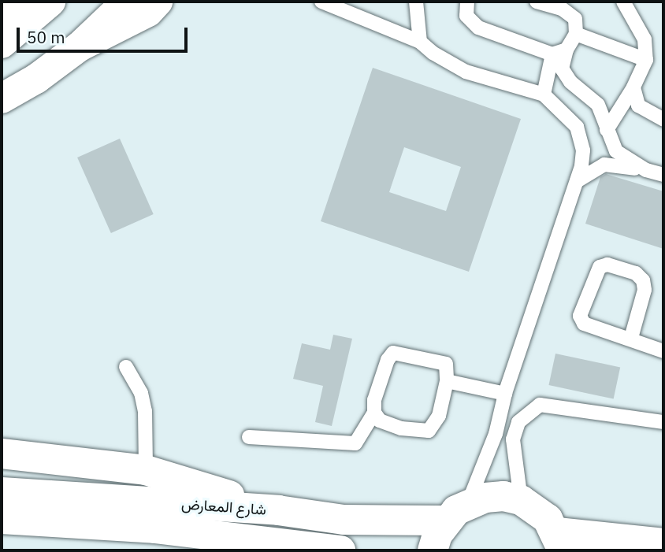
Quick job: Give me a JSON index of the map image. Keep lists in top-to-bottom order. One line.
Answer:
{"streets":{"main road":["شارع المعارض"]},"scale_bar":"50 m"}
